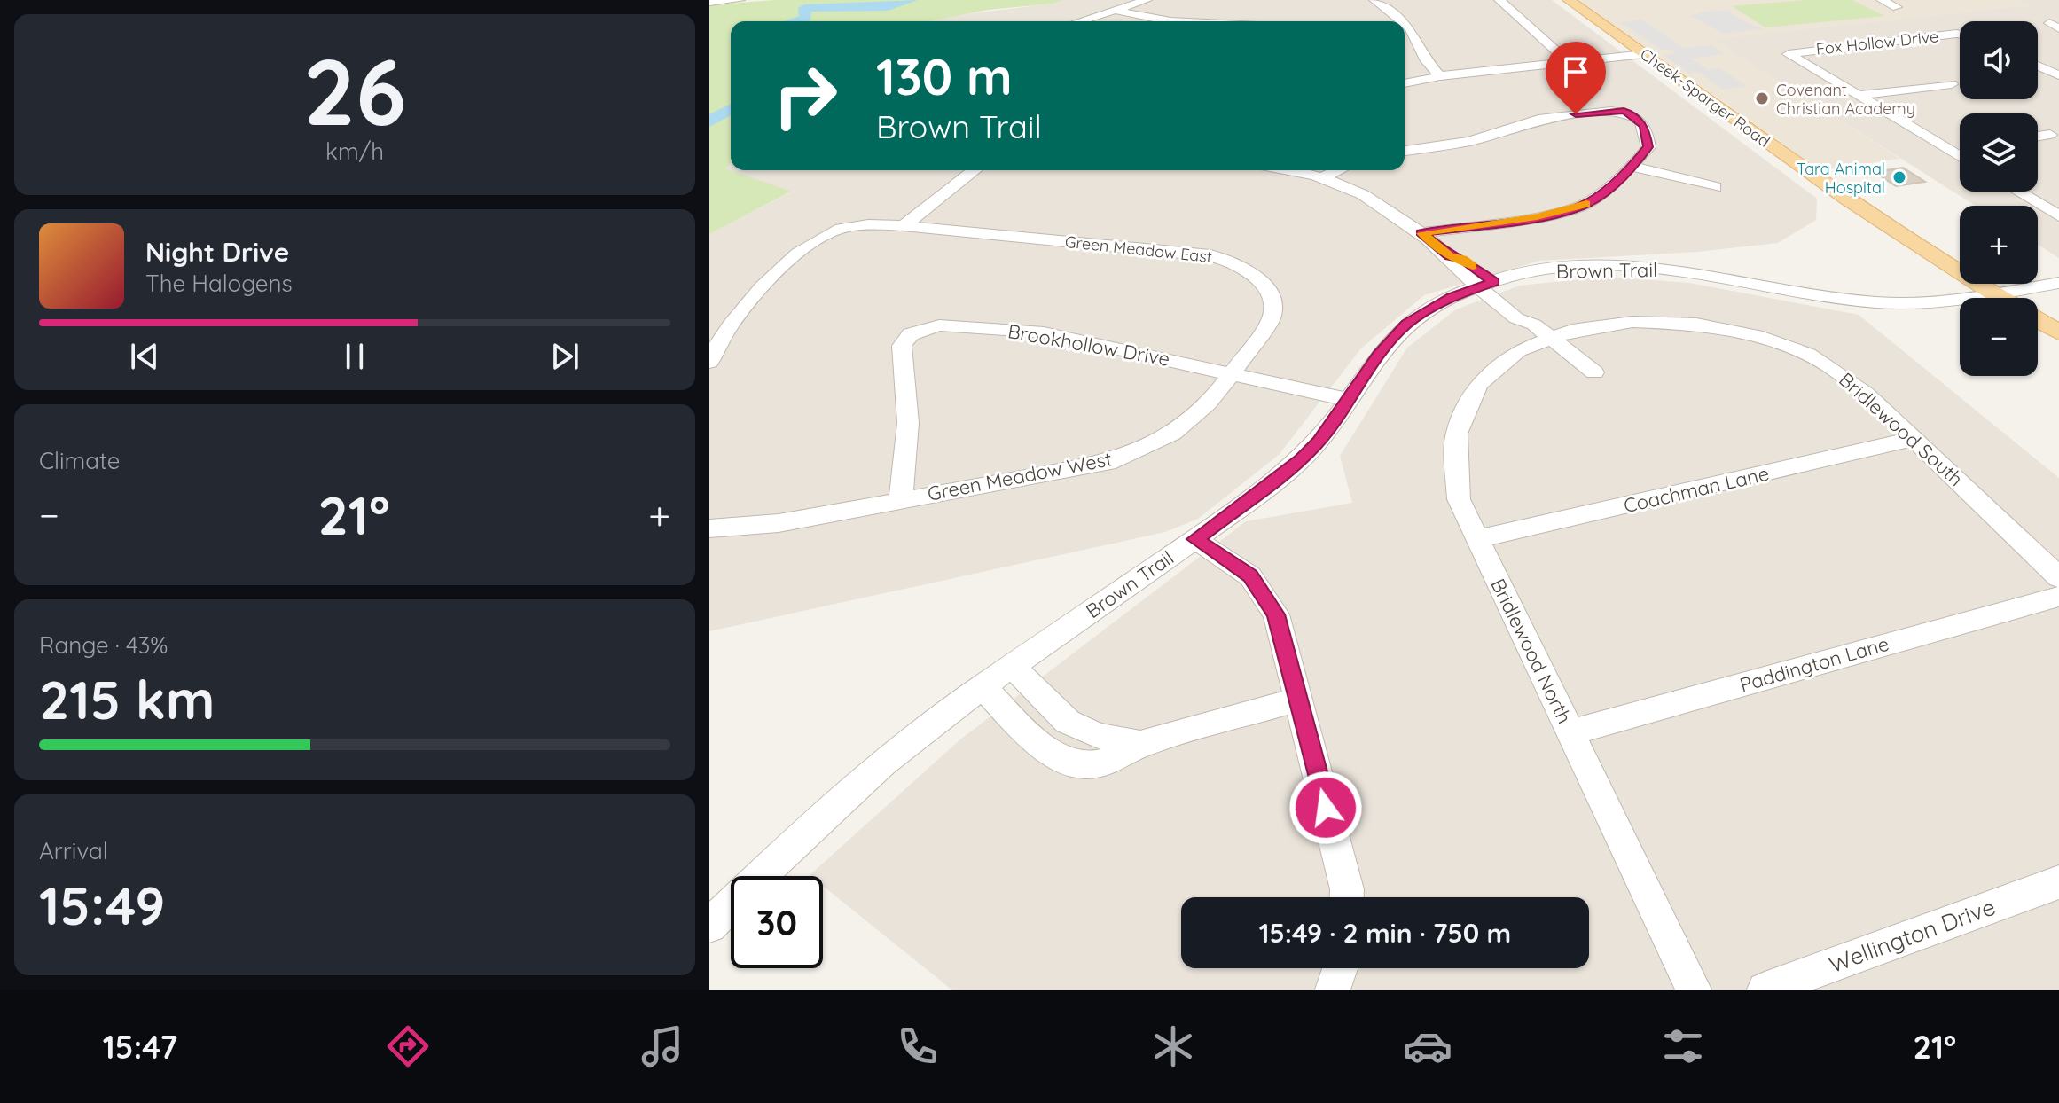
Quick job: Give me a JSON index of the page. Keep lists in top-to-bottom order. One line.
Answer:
{"streets":{"main road":["Cheek-Sparger Road"],"street":["Fox Hollow Drive","Green Meadow East","Brown Trail","Brookhollow Drive","Bridlewood South","Green Meadow West","Coachman Lane","Bridlewood North","Paddington Lane","Wellington Drive"]},"crossings":[["Cheek-Sparger Road","Brown Trail"],["Green Meadow East","Brookhollow Drive"],["Green Meadow East","Green Meadow West"],["Brown Trail","Brookhollow Drive"],["Brookhollow Drive","Green Meadow West"],["Bridlewood South","Coachman Lane"],["Bridlewood South","Bridlewood North"],["Coachman Lane","Bridlewood North"],["Bridlewood North","Paddington Lane"]],"places":["Covenant Christian Academy","Tara Animal Hospital"],"page":{"tile":[["26","km/h"],"Climate",["Range · 43%","215 km"],["Arrival","15:49"]],"map_buttons":["+","−"],"turn":["130 m","Brown Trail"],"song":["Night Drive","The Halogens"],"heat":["−","21°","+"],"limit":"30","trip":"15:49 · 2 min · 750 m","tabs":["15:47","21°"]}}
